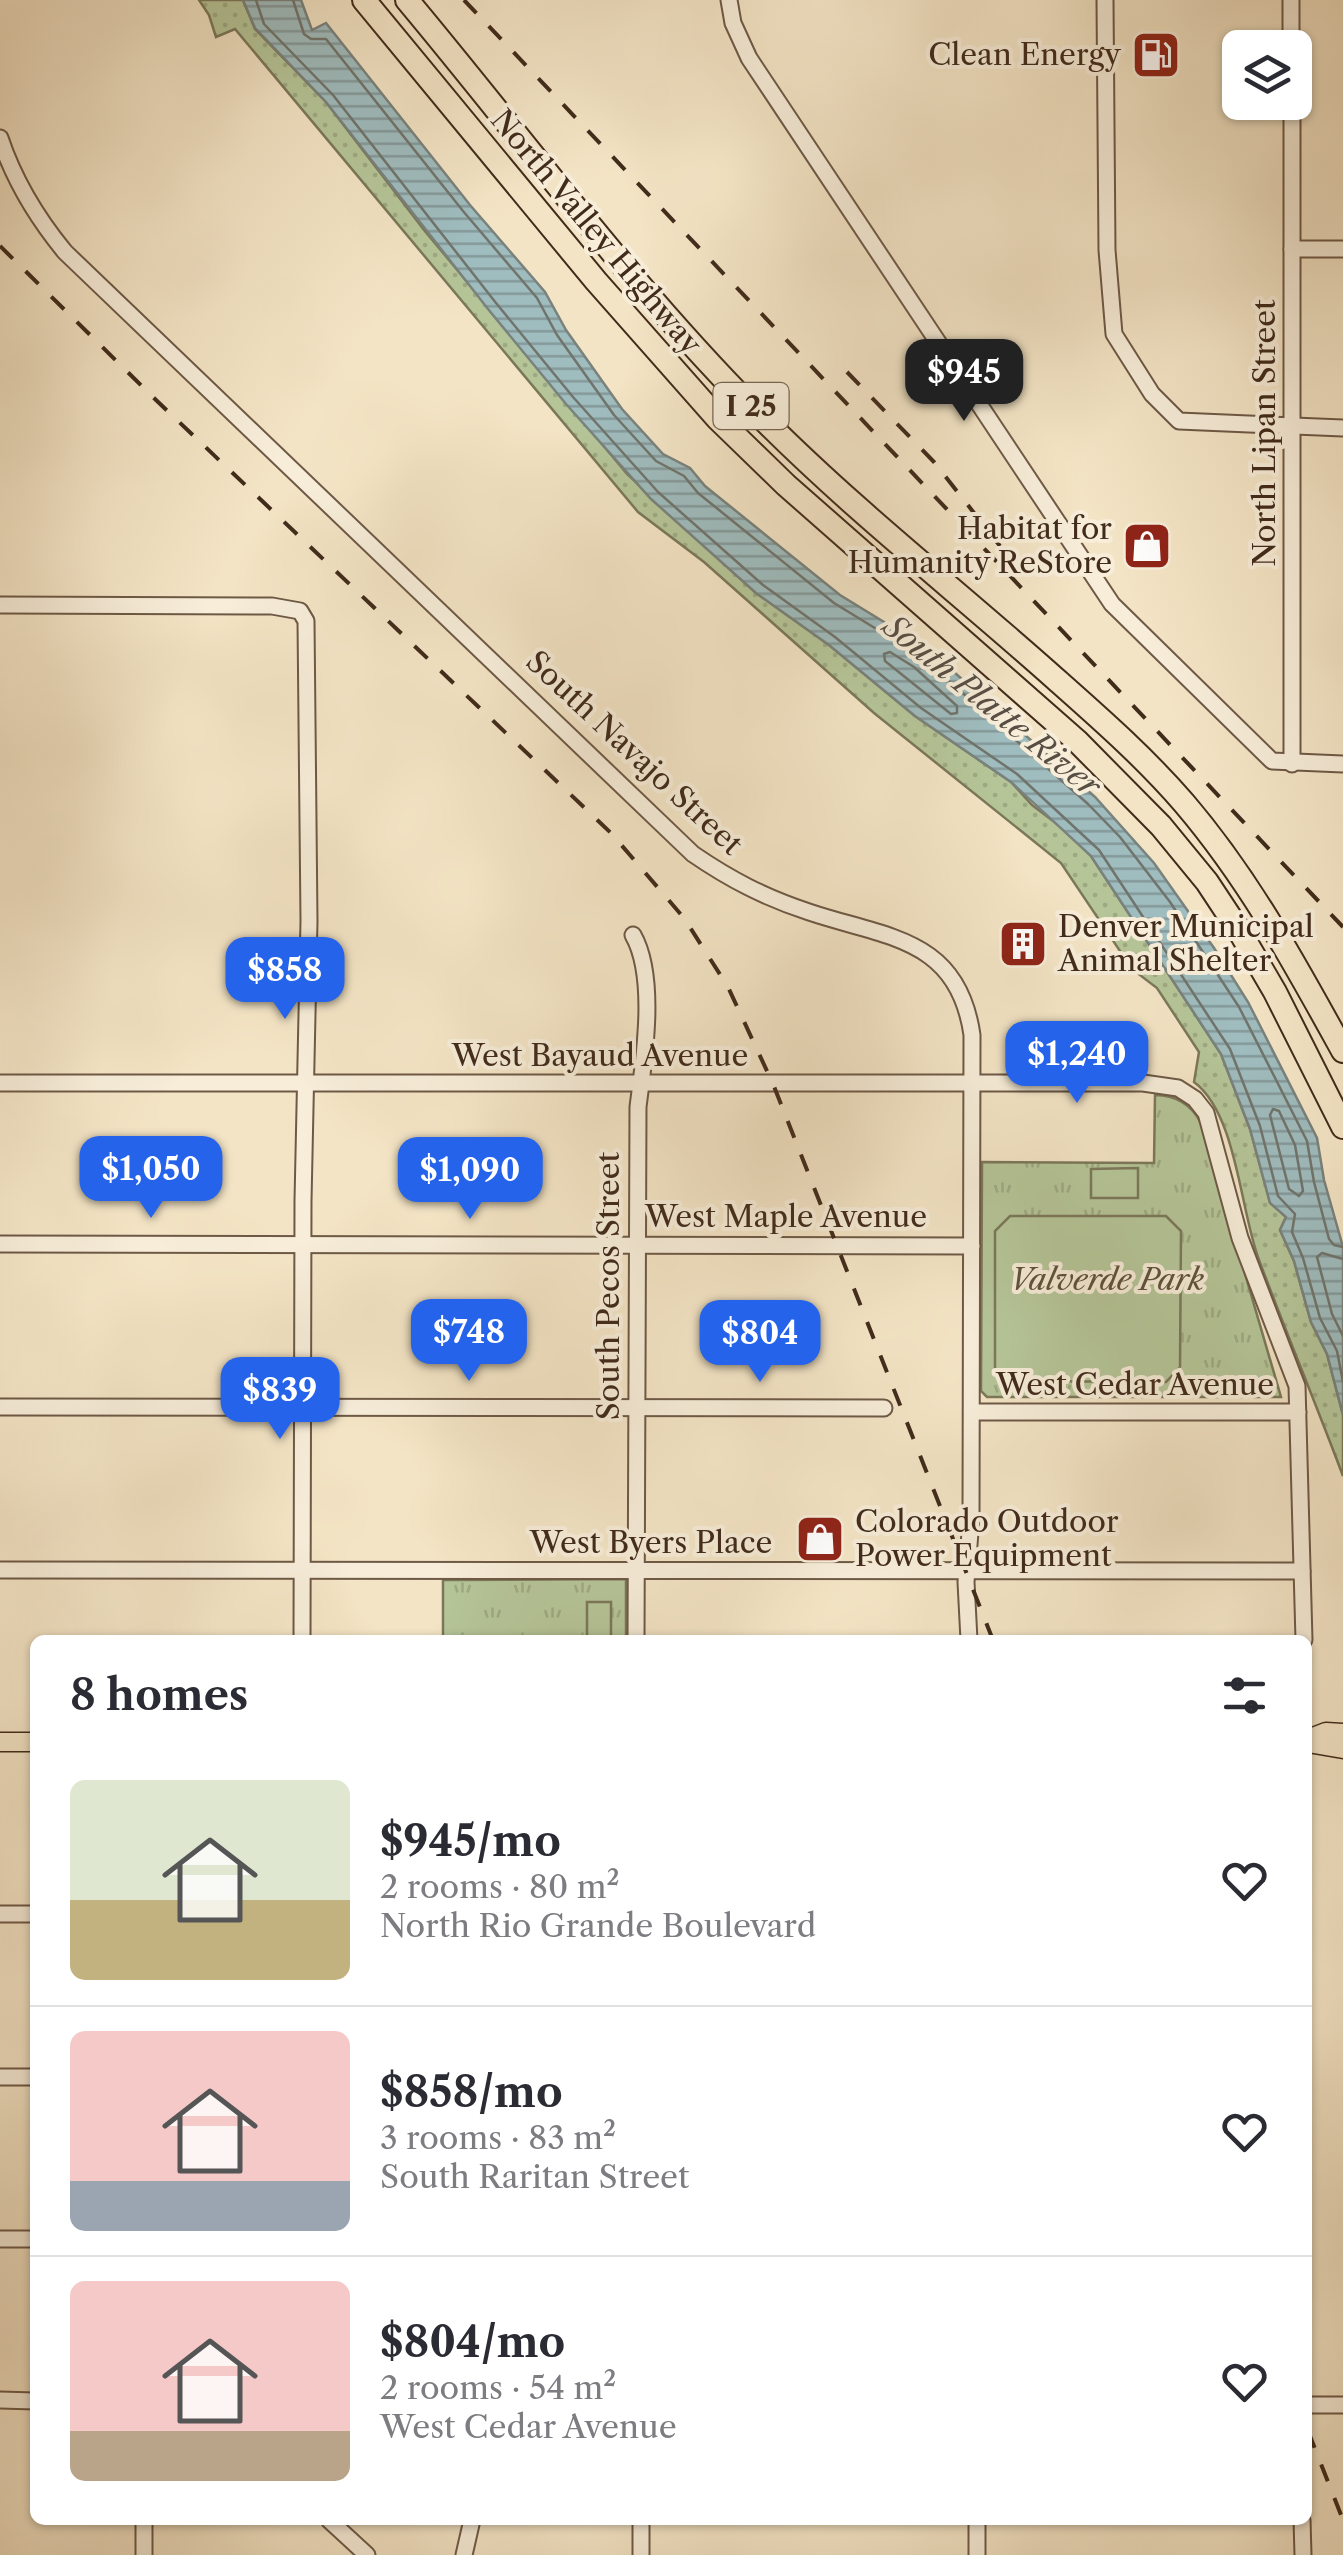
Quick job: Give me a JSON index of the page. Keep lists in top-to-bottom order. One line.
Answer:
{"streets":{"highway":["North Valley Highway","I 25"],"street":["North Lipan Street","South Navajo Street","West Bayaud Avenue","West Maple Avenue","South Pecos Street","West Cedar Avenue","West Byers Place"]},"crossings":[["North Valley Highway","I 25"],["South Navajo Street","West Bayaud Avenue"],["South Navajo Street","West Maple Avenue"],["South Navajo Street","West Cedar Avenue"],["South Navajo Street","West Byers Place"],["West Bayaud Avenue","South Pecos Street"],["West Bayaud Avenue","West Cedar Avenue"],["West Maple Avenue","South Pecos Street"],["South Pecos Street","West Byers Place"]],"water":["South Platte River"],"parks":["Valverde Park"],"places":{"fuel station":["Clean Energy"],"shop":["Habitat for Humanity ReStore","Colorado Outdoor Power Equipment"],"building":["Denver Municipal Animal Shelter"]},"page":{"price":["$945","$858","$1,240","$1,050","$1,090","$748","$804","$839"],"heading":"8 homes","list":[{"name":"$945/mo","note":"2 rooms · 80 m² · North Rio Grande Boulevard"},{"name":"$858/mo","note":"3 rooms · 83 m² · South Raritan Street"},{"name":"$804/mo","note":"2 rooms · 54 m² · West Cedar Avenue"}]}}
